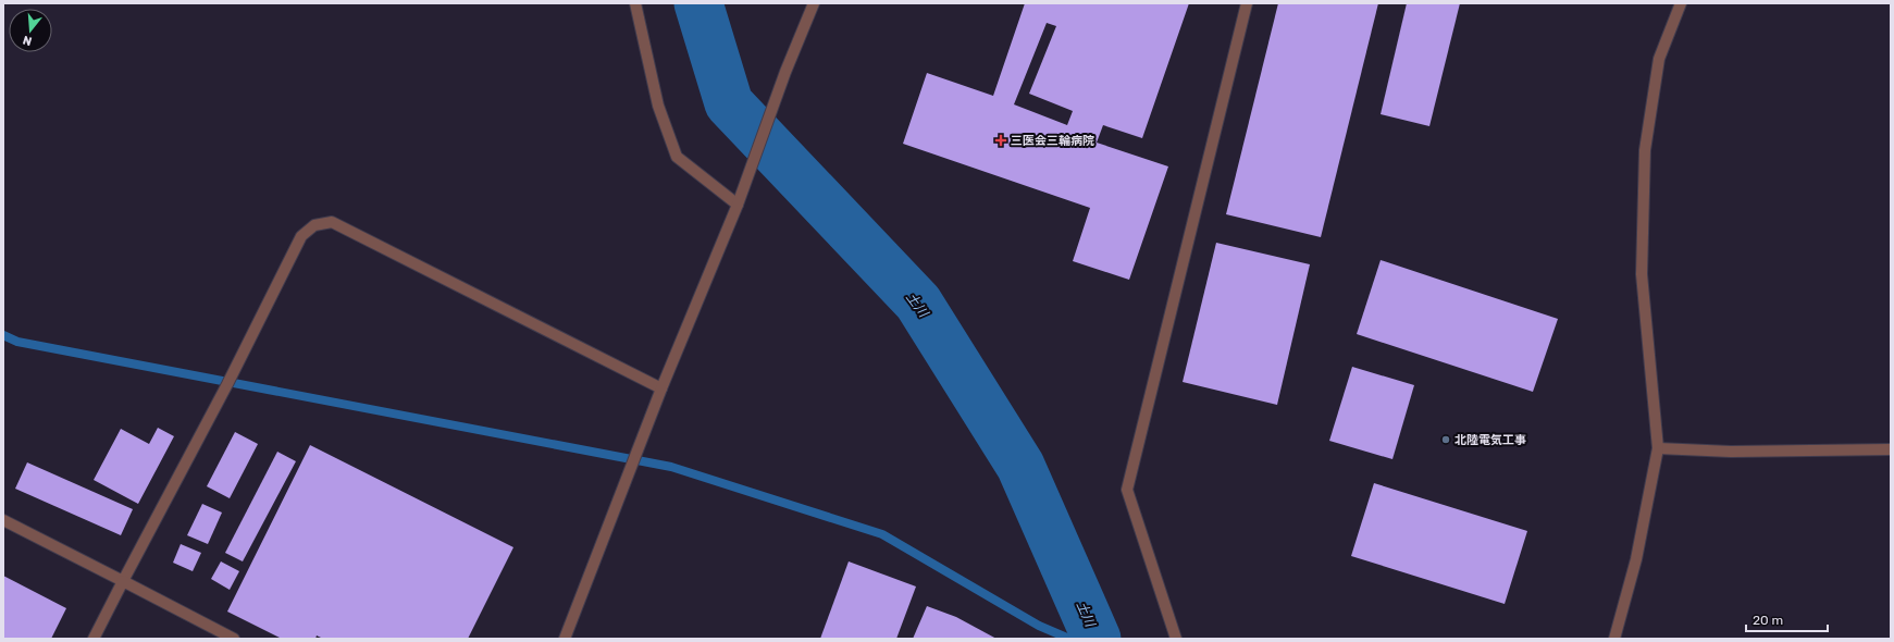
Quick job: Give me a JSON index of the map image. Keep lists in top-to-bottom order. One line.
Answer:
{"water":["土川"],"places":{"health":["三医会三輪病院"],"other":["北陸電気工事"]},"scale_bar":"20 m","north":"bottom"}
